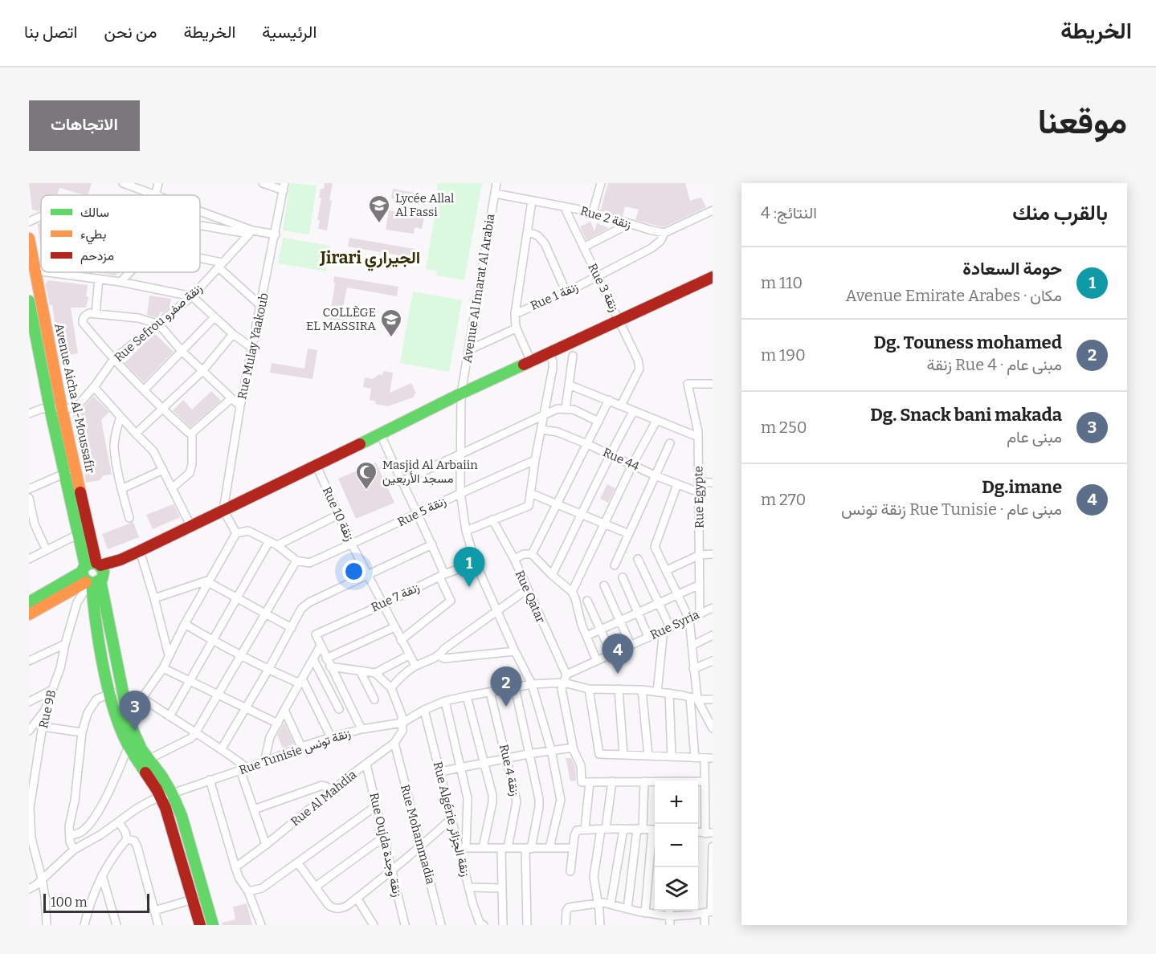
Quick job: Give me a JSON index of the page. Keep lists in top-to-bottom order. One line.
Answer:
{"streets":{"main road":["Avenue Aicha Al-Moussafir"],"street":["Rue 2 زنقة","Rue 3 زنقة","Avenue Al Imarat Al Arabia","Rue 1 زنقة","Rue Sefrou زنقة صفرو","Rue Mulay Yaakoub","Rue 44","Rue Egypte","Rue 5 زنقة","Rue 10 زنقة","Rue Qatar","Rue 7 زنقة","Rue Syria","Rue 9B","Rue Tunisie زنقة تونس","Rue 4 زنقة","Rue Al Mahdia","Rue Algérie زنقة الجزائر","Rue Mohammadia","Rue Oujda زنقة وجدة"]},"crossings":[["Rue 2 زنقة","Rue 3 زنقة"],["Rue 2 زنقة","Avenue Al Imarat Al Arabia"],["Rue 2 زنقة","Rue 1 زنقة"],["Rue 3 زنقة","Rue 1 زنقة"],["Avenue Al Imarat Al Arabia","Rue 5 زنقة"],["Avenue Al Imarat Al Arabia","Rue 7 زنقة"],["Avenue Al Imarat Al Arabia","Rue Tunisie زنقة تونس"],["Rue Sefrou زنقة صفرو","Avenue Aicha Al-Moussafir"],["Avenue Aicha Al-Moussafir","Rue 9B"],["Avenue Aicha Al-Moussafir","Rue Tunisie زنقة تونس"],["Rue 44","Rue Egypte"],["Rue Egypte","Rue Syria"],["Rue 5 زنقة","Rue 10 زنقة"],["Rue 10 زنقة","Rue 7 زنقة"],["Rue Qatar","Rue Syria"],["Rue 9B","Rue Tunisie زنقة تونس"],["Rue Tunisie زنقة تونس","Rue 4 زنقة"],["Rue Tunisie زنقة تونس","Rue Algérie زنقة الجزائر"],["Rue Al Mahdia","Rue Mohammadia"],["Rue Al Mahdia","Rue Oujda زنقة وجدة"]],"districts":["Jirari الجيراري"],"places":{"school or university":["Lycée Allal Al Fassi","COLLÈGE EL MASSIRA"],"mosque":["Masjid Al Arbaiin مسجد الأربعين"]},"legend":["سالك","بطيء","مزدحم"],"scale_bar":"100 m","page":{"header":"الخريطة","nav":["الرئيسية","الخريطة","من نحن","اتصل بنا"],"title":"موقعنا","buttons":"الاتجاهات","heading":["بالقرب منك","النتائج: 4"],"list":[{"mark":"1","name":"حومة السعادة","note":"مكان · Avenue Emirate Arabes","value":"110 m"},{"mark":"2","name":"Dg. Touness mohamed","note":"مبنى عام · Rue 4 زنقة","value":"190 m"},{"mark":"3","name":"Dg. Snack bani makada","note":"مبنى عام","value":"250 m"},{"mark":"4","name":"Dg.imane","note":"مبنى عام · Rue Tunisie زنقة تونس","value":"270 m"}],"pins":["1","4","2","3"],"map_buttons":["+","−"],"scale":"100 m"}}
